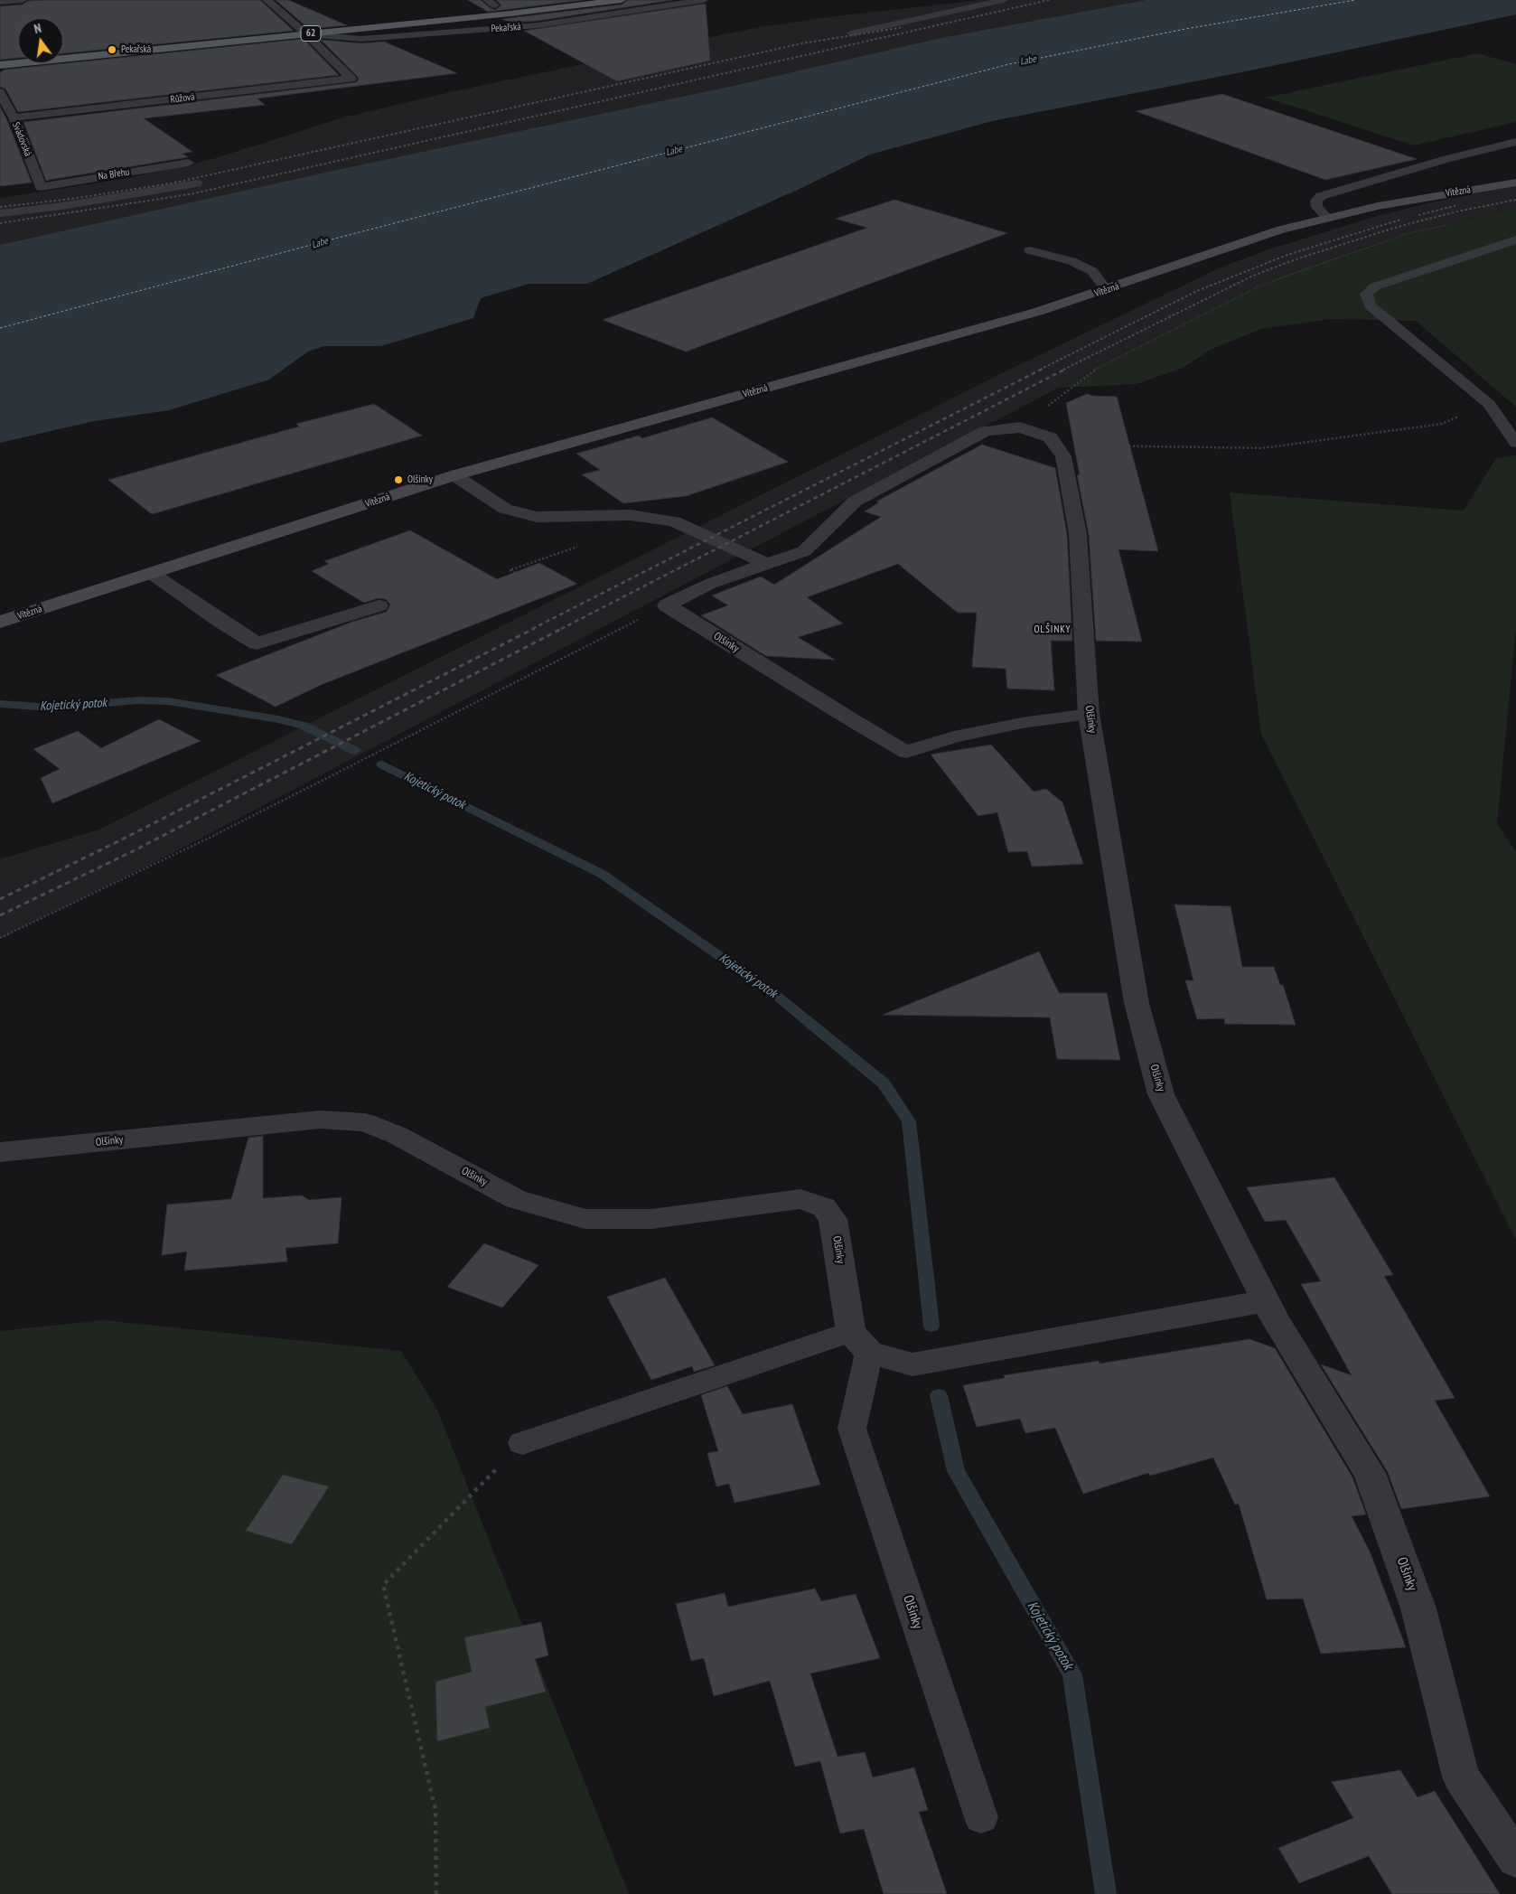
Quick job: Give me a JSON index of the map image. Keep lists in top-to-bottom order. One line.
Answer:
{"streets":{"main road":["Pekařská","62","Vítězná"],"street":["Růžová","Svádovská","Na Břehu","Olšinky"]},"crossings":[["Pekařská","Růžová"],["Růžová","Svádovská"],["Svádovská","Na Břehu"]],"districts":["OLŠINKY"],"water":["Labe","Kojetický potok"],"places":["Pekařská","Olšinky"],"north":"top"}
